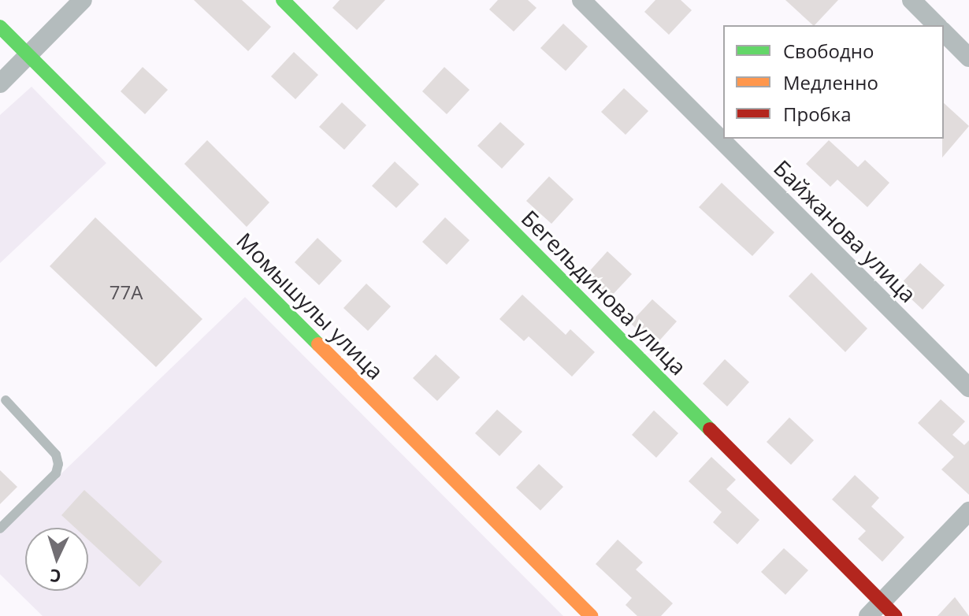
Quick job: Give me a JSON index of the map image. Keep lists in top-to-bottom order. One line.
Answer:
{"streets":{"street":["Байжанова улица","Бегельдинова улица","Момышулы улица"]},"house_numbers":["77А"],"legend":["Свободно","Медленно","Пробка"],"north":"bottom"}
